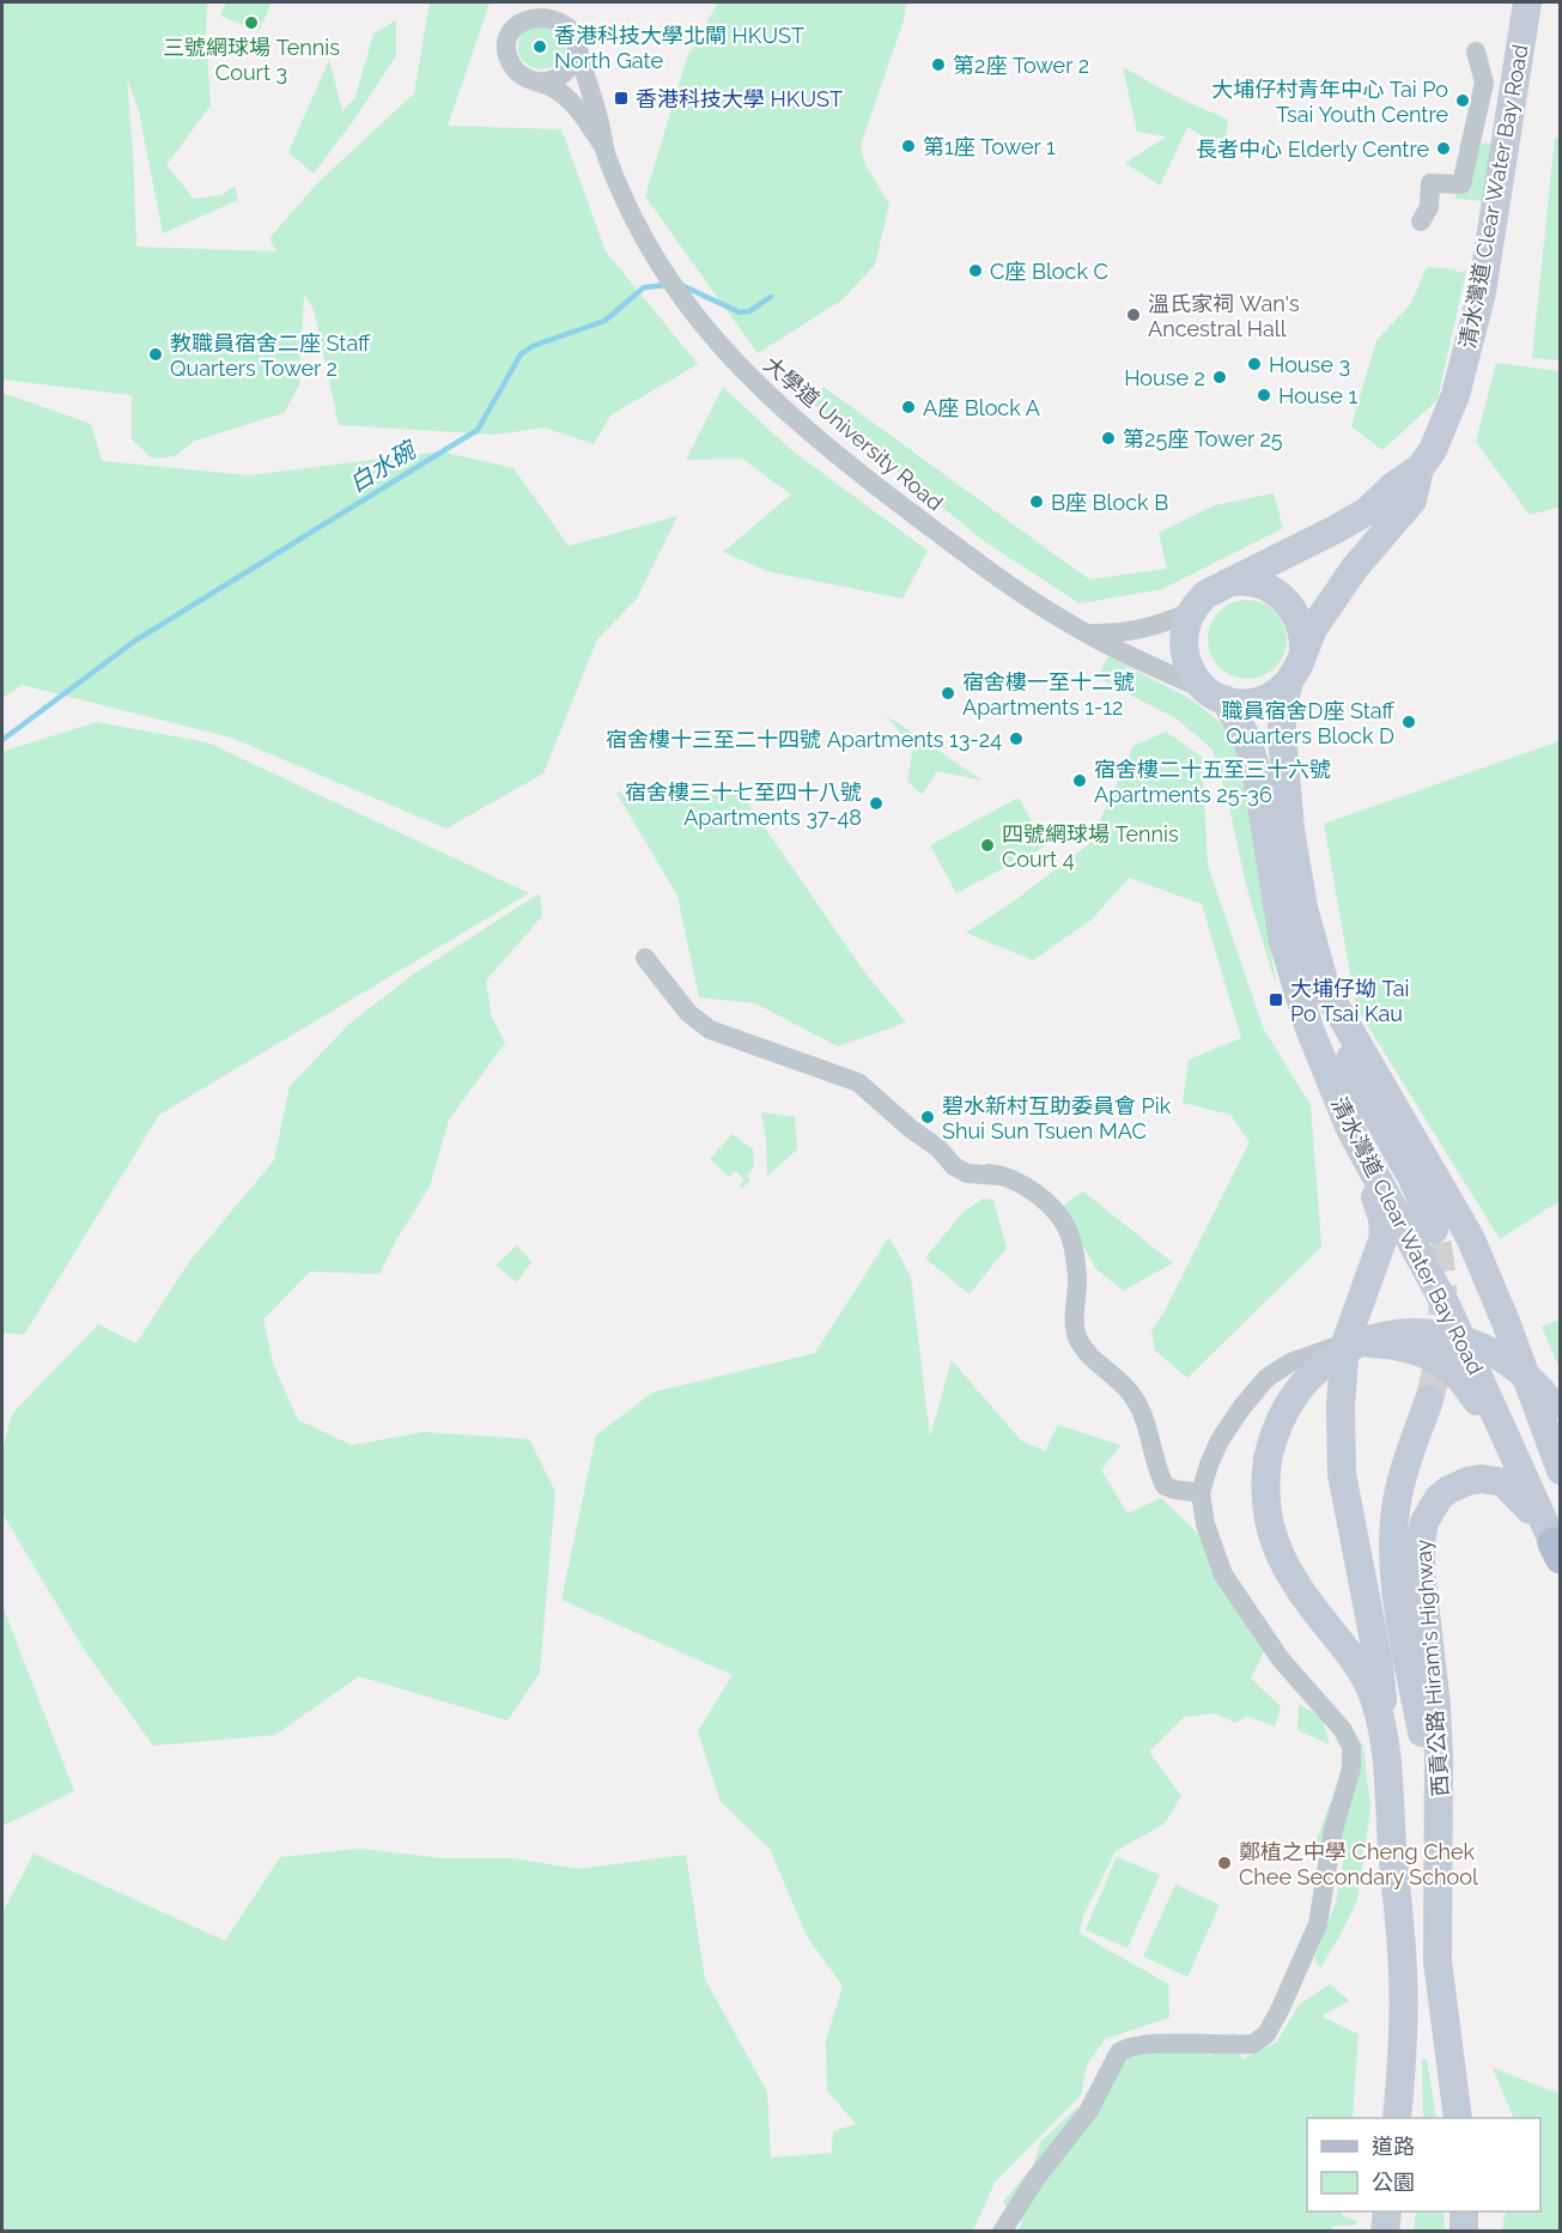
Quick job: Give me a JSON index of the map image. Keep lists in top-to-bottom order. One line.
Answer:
{"streets":{"main road":["清水灣道 Clear Water Bay Road","西貢公路 Hiram's Highway"],"street":["大學道 University Road"]},"crossings":[["清水灣道 Clear Water Bay Road","大學道 University Road"],["清水灣道 Clear Water Bay Road","西貢公路 Hiram's Highway"]],"water":["白水碗"],"places":{"other":["三號網球場 Tennis Court 3","香港科技大學北閘 HKUST North Gate","第2座 Tower 2","大埔仔村青年中心 Tai Po Tsai Youth Centre","第1座 Tower 1","長者中心 Elderly Centre","C座 Block C","溫氏家祠 Wan's Ancestral Hall","教職員宿舍二座 Staff Quarters Tower 2","House 3","House 2","House 1","A座 Block A","第25座 Tower 25","B座 Block B","宿舍樓一至十二號 Apartments 1-12","職員宿舍D座 Staff Quarters Block D","宿舍樓十三至二十四號 Apartments 13-24","宿舍樓二十五至三十六號 Apartments 25-36","宿舍樓三十七至四十八號 Apartments 37-48","四號網球場 Tennis Court 4","碧水新村互助委員會 Pik Shui Sun Tsuen MAC","鄭植之中學 Cheng Chek Chee Secondary School"],"transit":["香港科技大學 HKUST","大埔仔坳 Tai Po Tsai Kau"]},"legend":["道路","公園"]}
